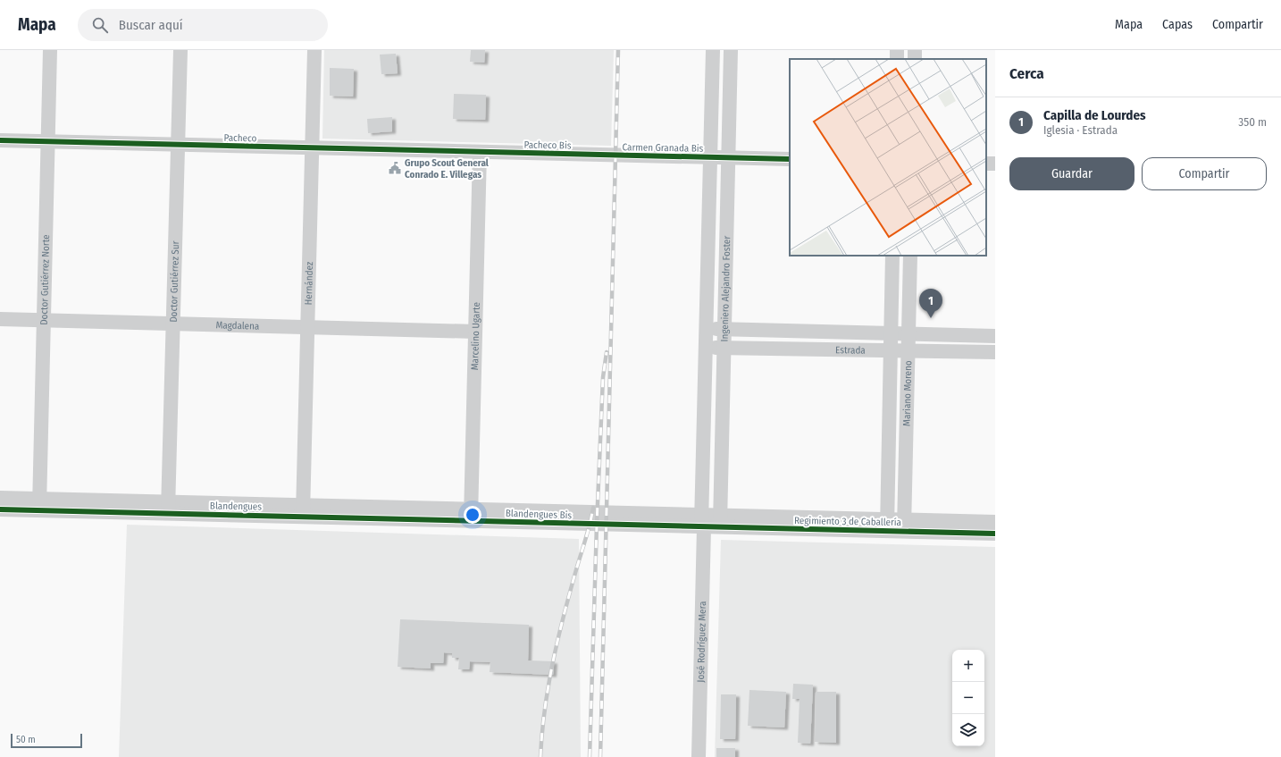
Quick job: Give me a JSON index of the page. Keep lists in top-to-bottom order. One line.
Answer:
{"streets":{"street":["Pacheco","Pacheco Bis","Carmen Granada Bis","Doctor Gutiérrez Norte","Doctor Gutiérrez Sur","Hernández","Ingeniero Alejandro Foster","Magdalena","Marcelino Ugarte","Estrada","Mariano Moreno","Blandengues","Blandengues Bis","Regimiento 3 de Caballería","José Rodríguez Mera"]},"crossings":[["Pacheco","Pacheco Bis"],["Pacheco","Doctor Gutiérrez Norte"],["Pacheco","Doctor Gutiérrez Sur"],["Pacheco","Hernández"],["Pacheco","Marcelino Ugarte"],["Pacheco Bis","Carmen Granada Bis"],["Pacheco Bis","Marcelino Ugarte"],["Carmen Granada Bis","Ingeniero Alejandro Foster"],["Doctor Gutiérrez Norte","Magdalena"],["Doctor Gutiérrez Norte","Blandengues"],["Doctor Gutiérrez Sur","Magdalena"],["Doctor Gutiérrez Sur","Blandengues"],["Hernández","Magdalena"],["Hernández","Blandengues"],["Ingeniero Alejandro Foster","Estrada"],["Ingeniero Alejandro Foster","Blandengues Bis"],["Ingeniero Alejandro Foster","Regimiento 3 de Caballería"],["Ingeniero Alejandro Foster","José Rodríguez Mera"],["Magdalena","Marcelino Ugarte"],["Marcelino Ugarte","Blandengues"],["Marcelino Ugarte","Blandengues Bis"],["Estrada","Mariano Moreno"],["Mariano Moreno","Regimiento 3 de Caballería"],["Blandengues","Blandengues Bis"],["Blandengues Bis","Regimiento 3 de Caballería"],["Blandengues Bis","José Rodríguez Mera"],["Regimiento 3 de Caballería","José Rodríguez Mera"]],"places":{"public building":["Grupo Scout General Conrado E. Villegas"]},"scale_bar":"50 m","page":{"header":"Mapa","search":"Buscar aquí","nav":["Mapa","Capas","Compartir"],"heading":"Cerca","list":[{"mark":"1","name":"Capilla de Lourdes","note":"Iglesia · Estrada","value":"350 m"}],"buttons":["Guardar","Compartir"],"pins":"1","map_buttons":["+","−"],"scale":"50 m"}}
